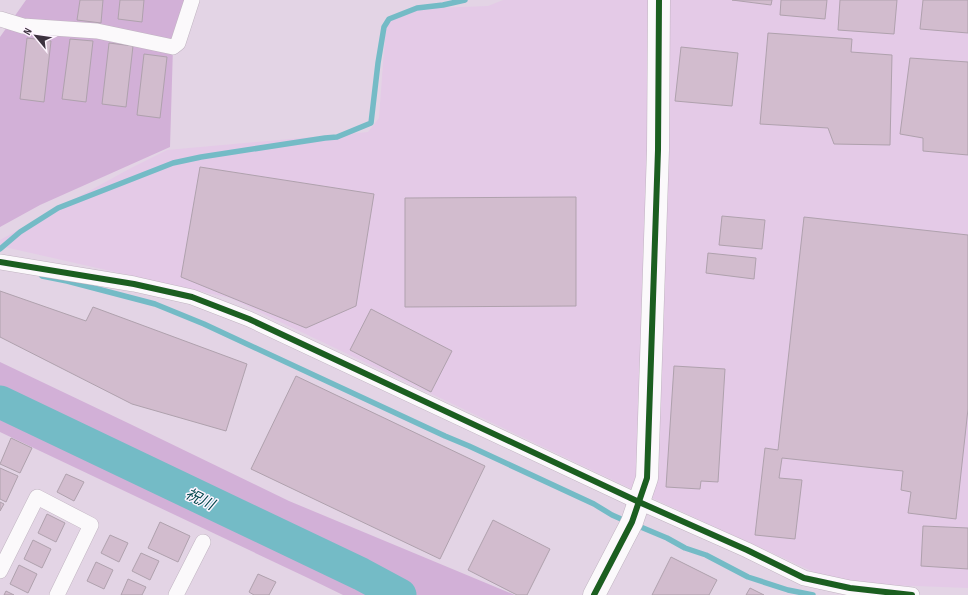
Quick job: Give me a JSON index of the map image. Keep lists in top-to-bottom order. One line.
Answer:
{"water":["祝川"],"north":"top left"}
